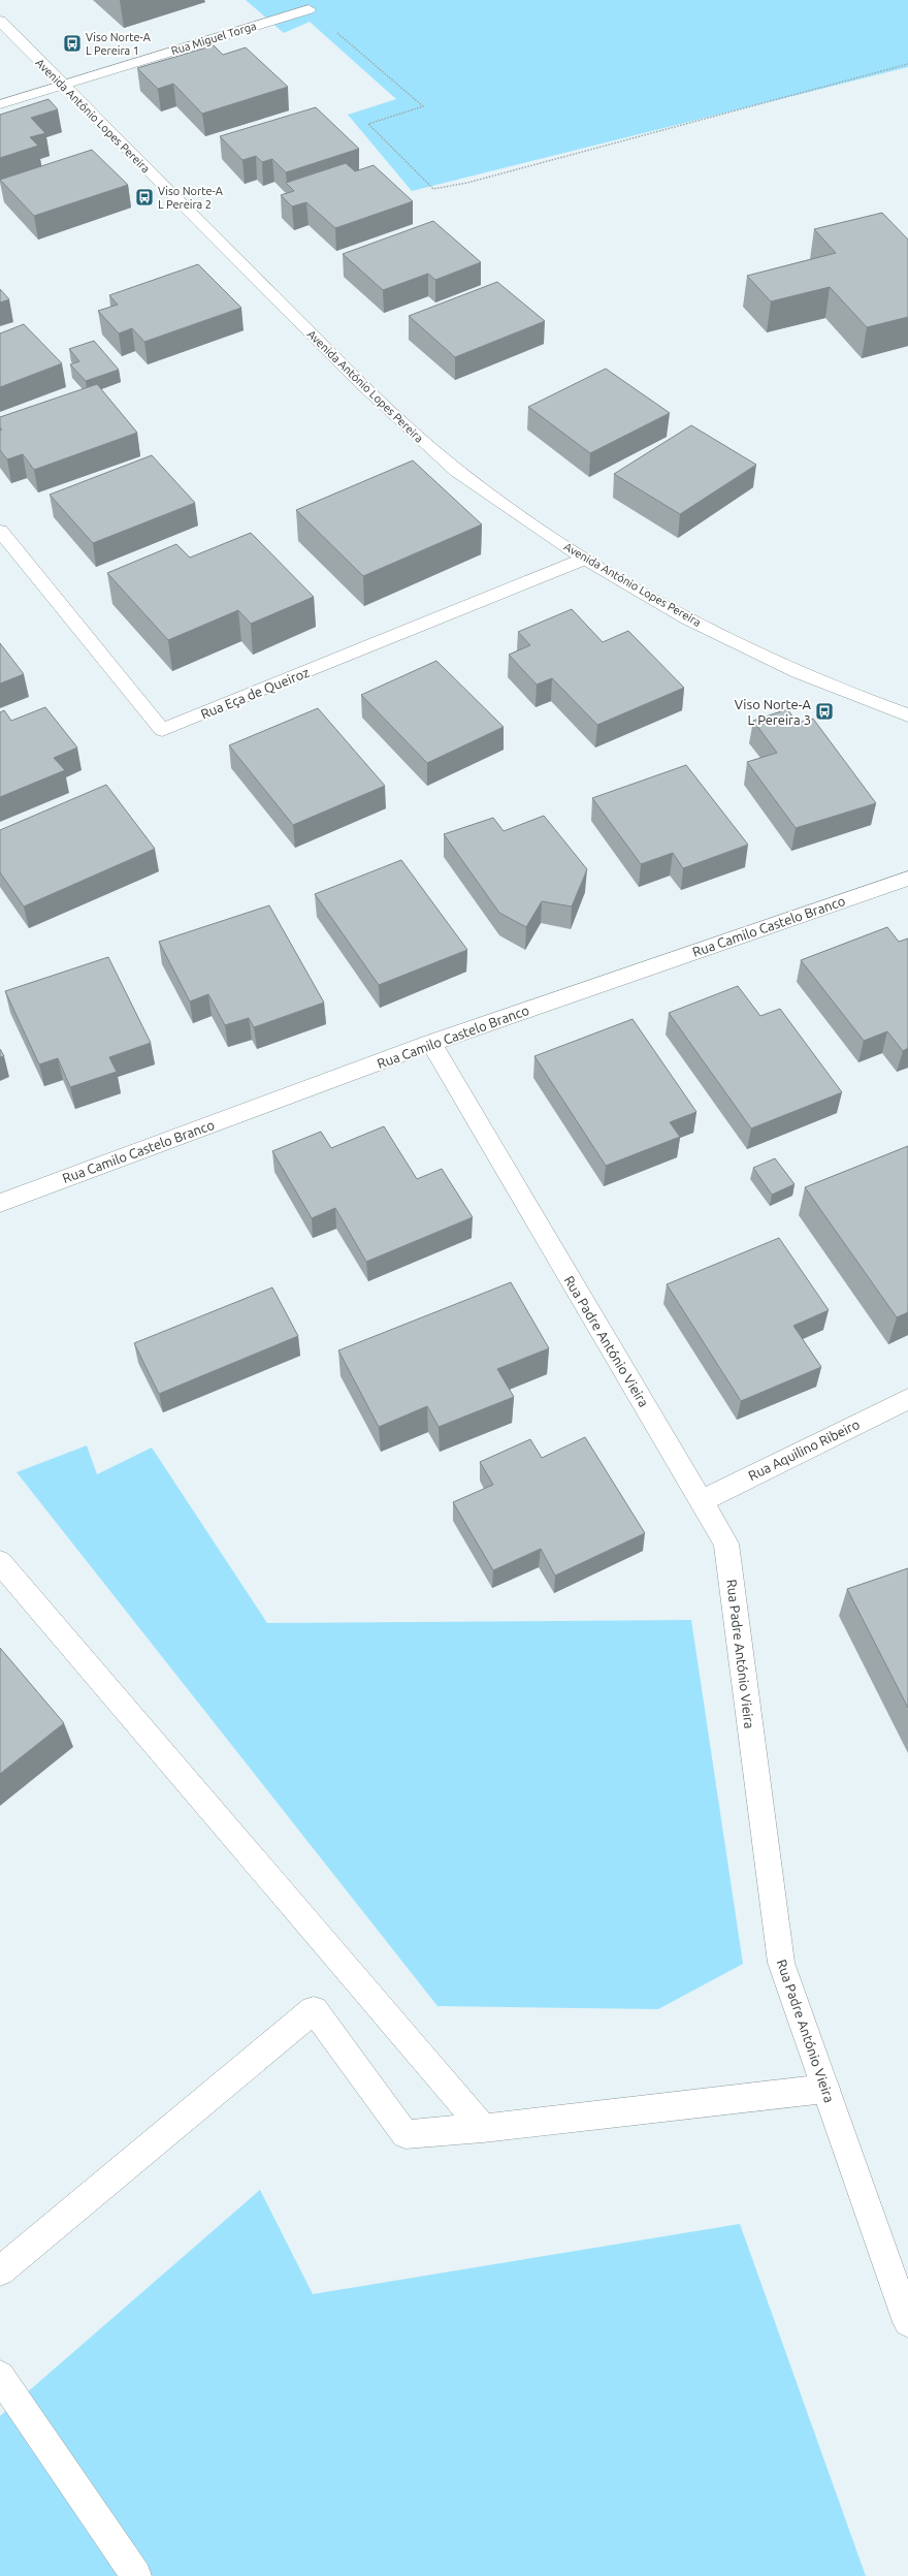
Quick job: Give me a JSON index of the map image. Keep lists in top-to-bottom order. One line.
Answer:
{"streets":{"street":["Rua Miguel Torga","Avenida António Lopes Pereira","Rua Eça de Queiroz","Rua Camilo Castelo Branco","Rua Padre António Vieira","Rua Aquilino Ribeiro"]},"crossings":[["Rua Miguel Torga","Avenida António Lopes Pereira"],["Avenida António Lopes Pereira","Rua Eça de Queiroz"],["Rua Camilo Castelo Branco","Rua Padre António Vieira"],["Rua Padre António Vieira","Rua Aquilino Ribeiro"]],"places":{"bus stop":["Viso Norte-A L Pereira 1","Viso Norte-A L Pereira 2","Viso Norte-A L Pereira 3"]}}
